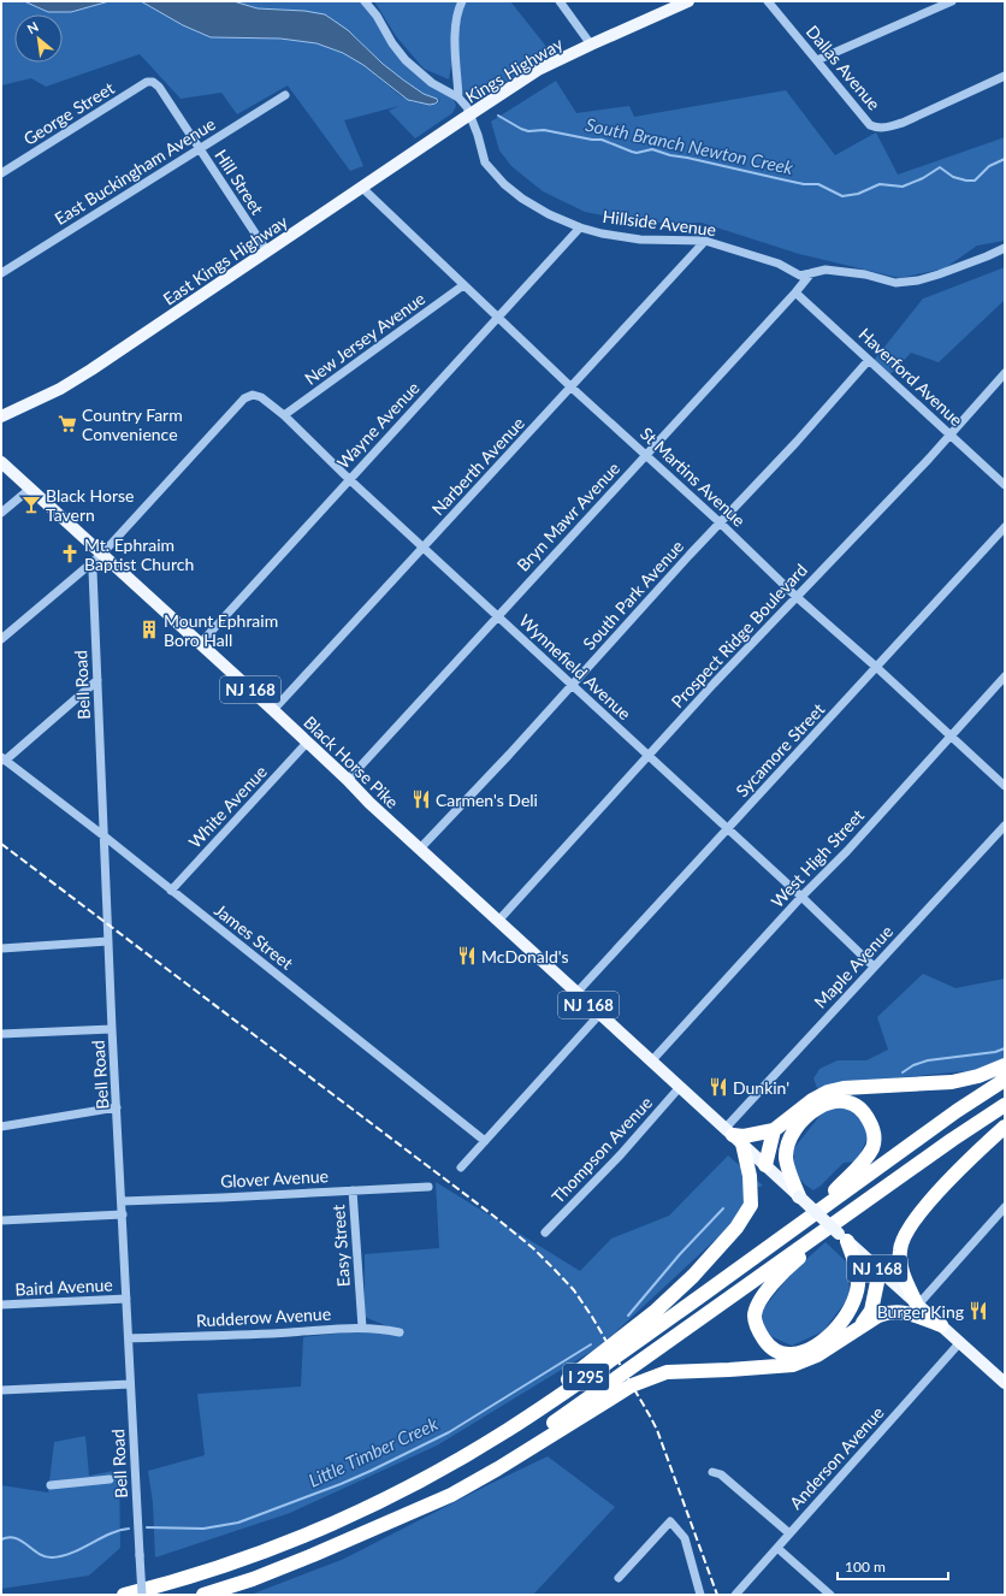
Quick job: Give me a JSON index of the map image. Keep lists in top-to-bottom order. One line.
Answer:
{"streets":{"highway":["I 295"],"main road":["Kings Highway","East Kings Highway","NJ 168","Black Horse Pike"],"street":["Dallas Avenue","George Street","East Buckingham Avenue","Hill Street","Hillside Avenue","New Jersey Avenue","Haverford Avenue","Wayne Avenue","Narberth Avenue","St Martins Avenue","Bryn Mawr Avenue","South Park Avenue","Prospect Ridge Boulevard","Wynnefield Avenue","Bell Road","Sycamore Street","White Avenue","West High Street","James Street","Maple Avenue","Thompson Avenue","Glover Avenue","Easy Street","Baird Avenue","Rudderow Avenue","Anderson Avenue"]},"crossings":[["Kings Highway","Hillside Avenue"],["Kings Highway","East Kings Highway"],["George Street","Hill Street"],["East Buckingham Avenue","Hill Street"],["Hill Street","East Kings Highway"],["Hillside Avenue","East Kings Highway"],["Hillside Avenue","Wayne Avenue"],["Hillside Avenue","Narberth Avenue"],["Hillside Avenue","Bryn Mawr Avenue"],["East Kings Highway","St Martins Avenue"],["New Jersey Avenue","St Martins Avenue"],["New Jersey Avenue","Wynnefield Avenue"],["Haverford Avenue","Bryn Mawr Avenue"],["Haverford Avenue","South Park Avenue"],["Haverford Avenue","Prospect Ridge Boulevard"],["Wayne Avenue","St Martins Avenue"],["Wayne Avenue","Wynnefield Avenue"],["Wayne Avenue","Black Horse Pike"],["Narberth Avenue","St Martins Avenue"],["Narberth Avenue","Wynnefield Avenue"],["Narberth Avenue","Black Horse Pike"],["St Martins Avenue","Bryn Mawr Avenue"],["St Martins Avenue","South Park Avenue"],["St Martins Avenue","Prospect Ridge Boulevard"],["St Martins Avenue","Sycamore Street"],["St Martins Avenue","West High Street"],["Bryn Mawr Avenue","Wynnefield Avenue"],["Bryn Mawr Avenue","Black Horse Pike"],["South Park Avenue","Wynnefield Avenue"],["South Park Avenue","Black Horse Pike"],["Prospect Ridge Boulevard","Wynnefield Avenue"],["Prospect Ridge Boulevard","Black Horse Pike"],["Wynnefield Avenue","Bell Road"],["Wynnefield Avenue","Sycamore Street"],["Wynnefield Avenue","Black Horse Pike"],["Wynnefield Avenue","West High Street"],["Wynnefield Avenue","Maple Avenue"],["Bell Road","Black Horse Pike"],["Bell Road","James Street"],["Bell Road","Glover Avenue"],["Bell Road","Baird Avenue"],["Bell Road","Rudderow Avenue"],["NJ 168","Black Horse Pike"],["NJ 168","Maple Avenue"],["NJ 168","Anderson Avenue"],["Sycamore Street","Black Horse Pike"],["Black Horse Pike","White Avenue"],["Black Horse Pike","West High Street"],["Black Horse Pike","Maple Avenue"],["Black Horse Pike","Thompson Avenue"],["White Avenue","James Street"],["Glover Avenue","Easy Street"],["Easy Street","Rudderow Avenue"]],"water":["South Branch Newton Creek","Little Timber Creek"],"places":{"supermarket":["Country Farm Convenience"],"bar":["Black Horse Tavern"],"church":["Mt. Ephraim Baptist Church"],"building":["Mount Ephraim Boro Hall"],"restaurant":["Carmen's Deli","McDonald's","Dunkin'","Burger King"]},"scale_bar":"100 m","north":"top left"}
